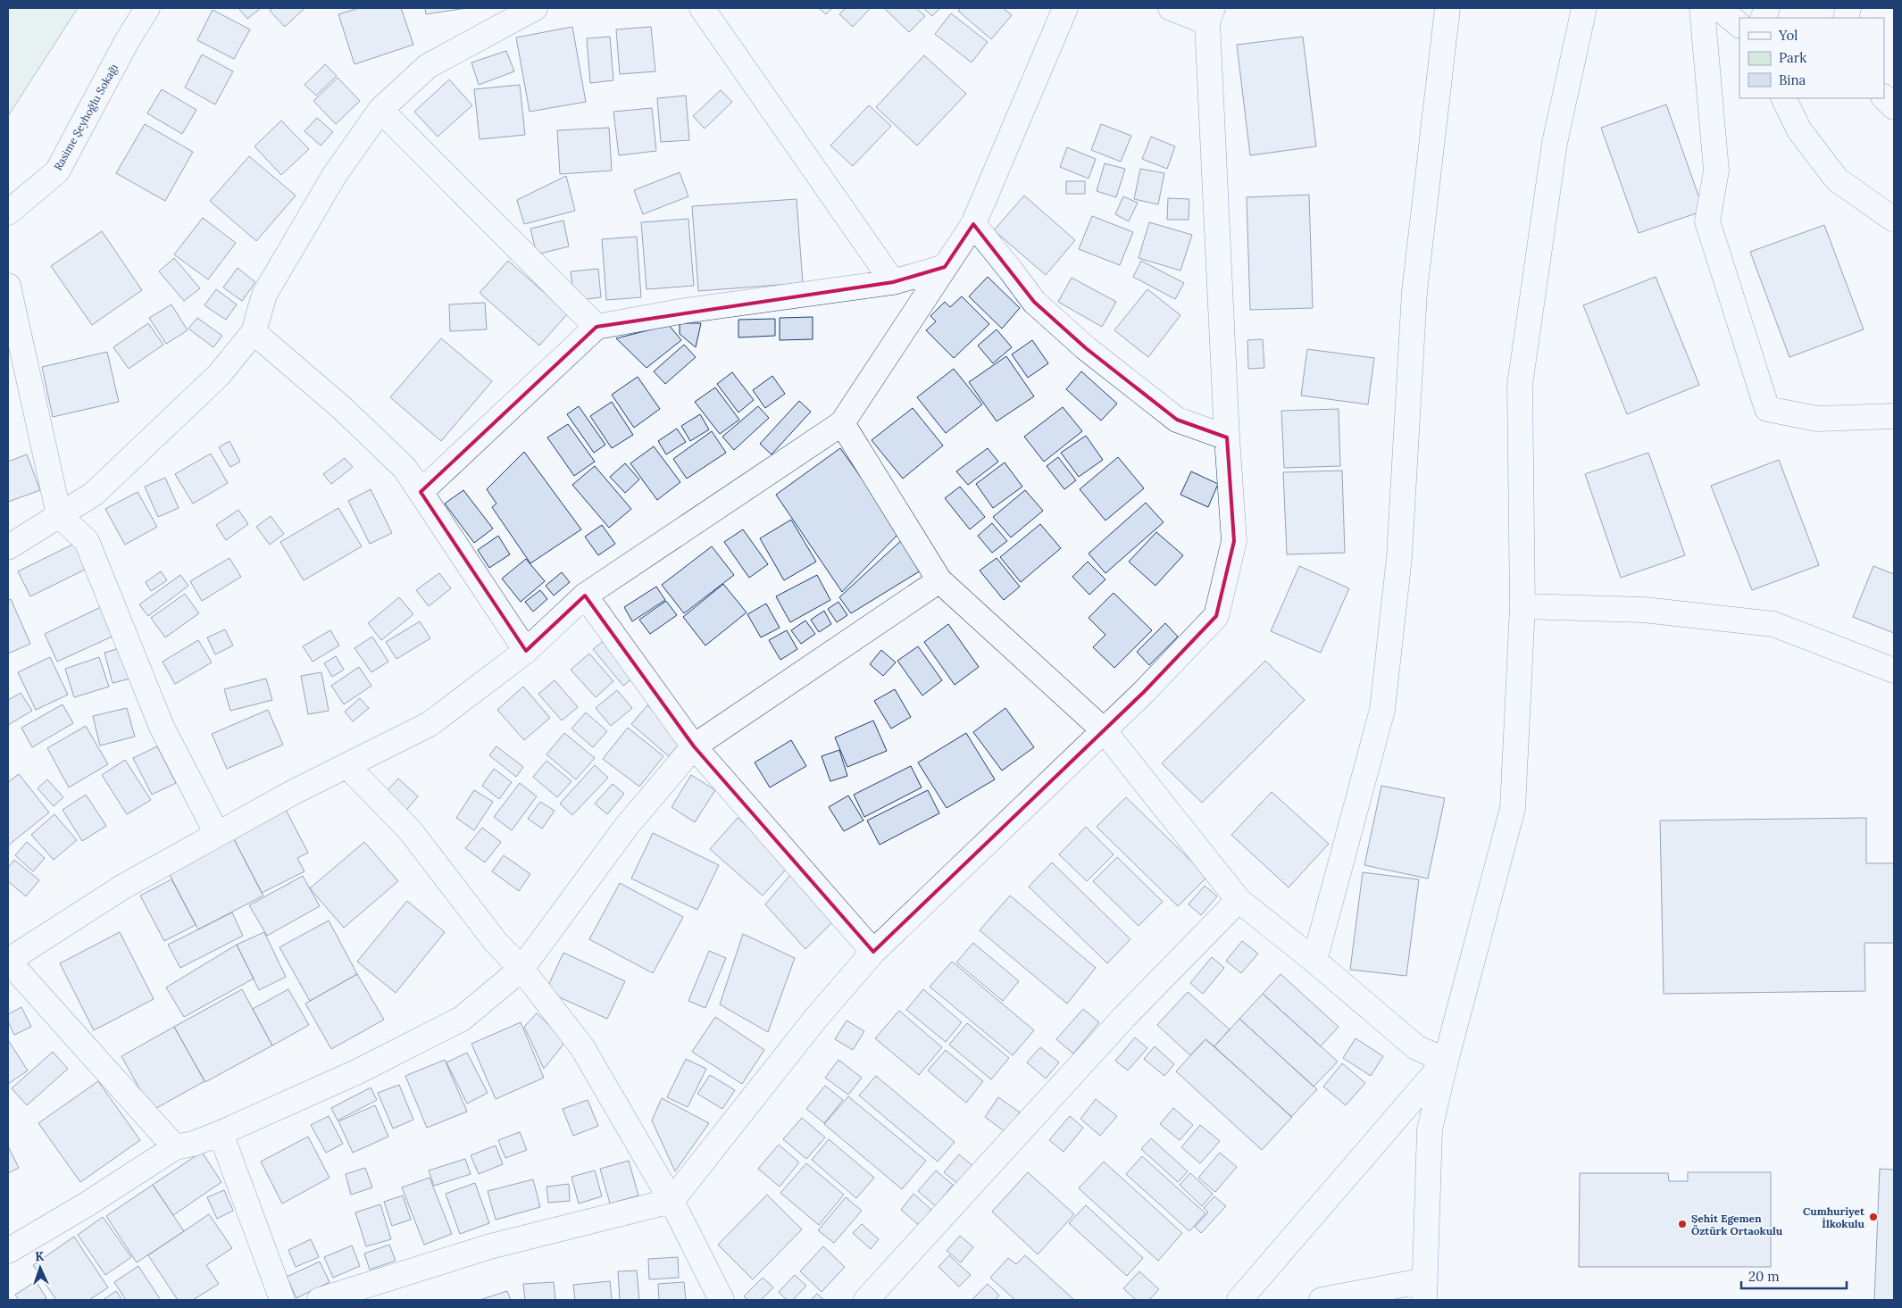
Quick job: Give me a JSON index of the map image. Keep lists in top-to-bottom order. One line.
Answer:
{"streets":{"street":["Rasime Şeyhoğlu Sokağı"]},"places":["Cumhuriyet İlkokulu","Şehit Egemen Öztürk Ortaokulu"],"legend":["Yol","Park","Bina"],"scale_bar":"20 m","north":"top"}
